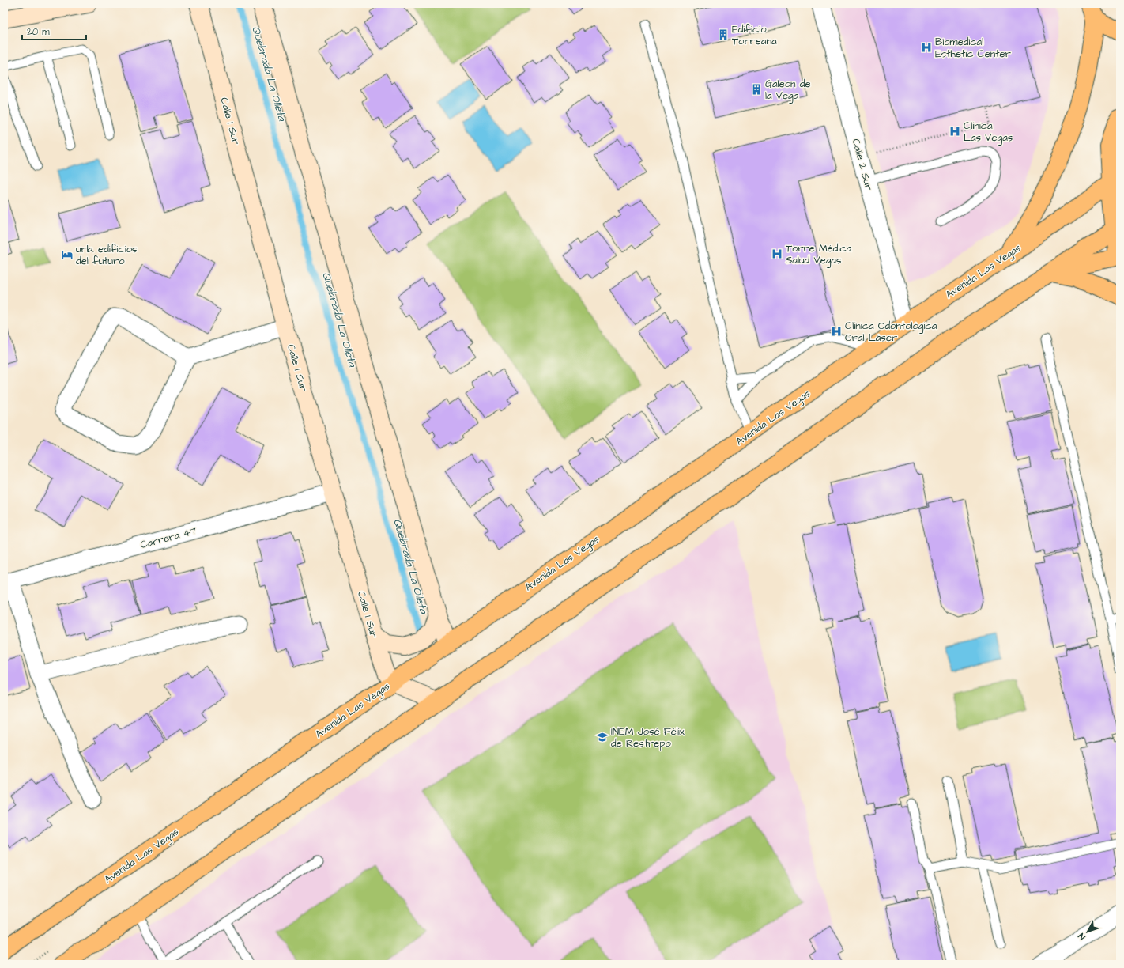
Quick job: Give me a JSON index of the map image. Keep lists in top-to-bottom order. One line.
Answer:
{"streets":{"main road":["Avenida Las Vegas"],"street":["Calle 1 Sur","Calle 2 Sur","Carrera 47"]},"crossings":[["Calle 1 Sur","Avenida Las Vegas"],["Calle 1 Sur","Carrera 47"],["Calle 2 Sur","Avenida Las Vegas"]],"water":["Quebrada La Olleta"],"places":{"building":["Edificio Torreana","Galeon de la Vega"],"hospital":["Biomedical Esthetic Center","Clínica Las Vegas","Torre Médica Salud Vegas","Clínica Odontológica Oral Láser"],"hotel":["urb. edificios del futuro"],"school or university":["INEM José Félix de Restrepo"]},"scale_bar":"20 m","north":"bottom left"}
